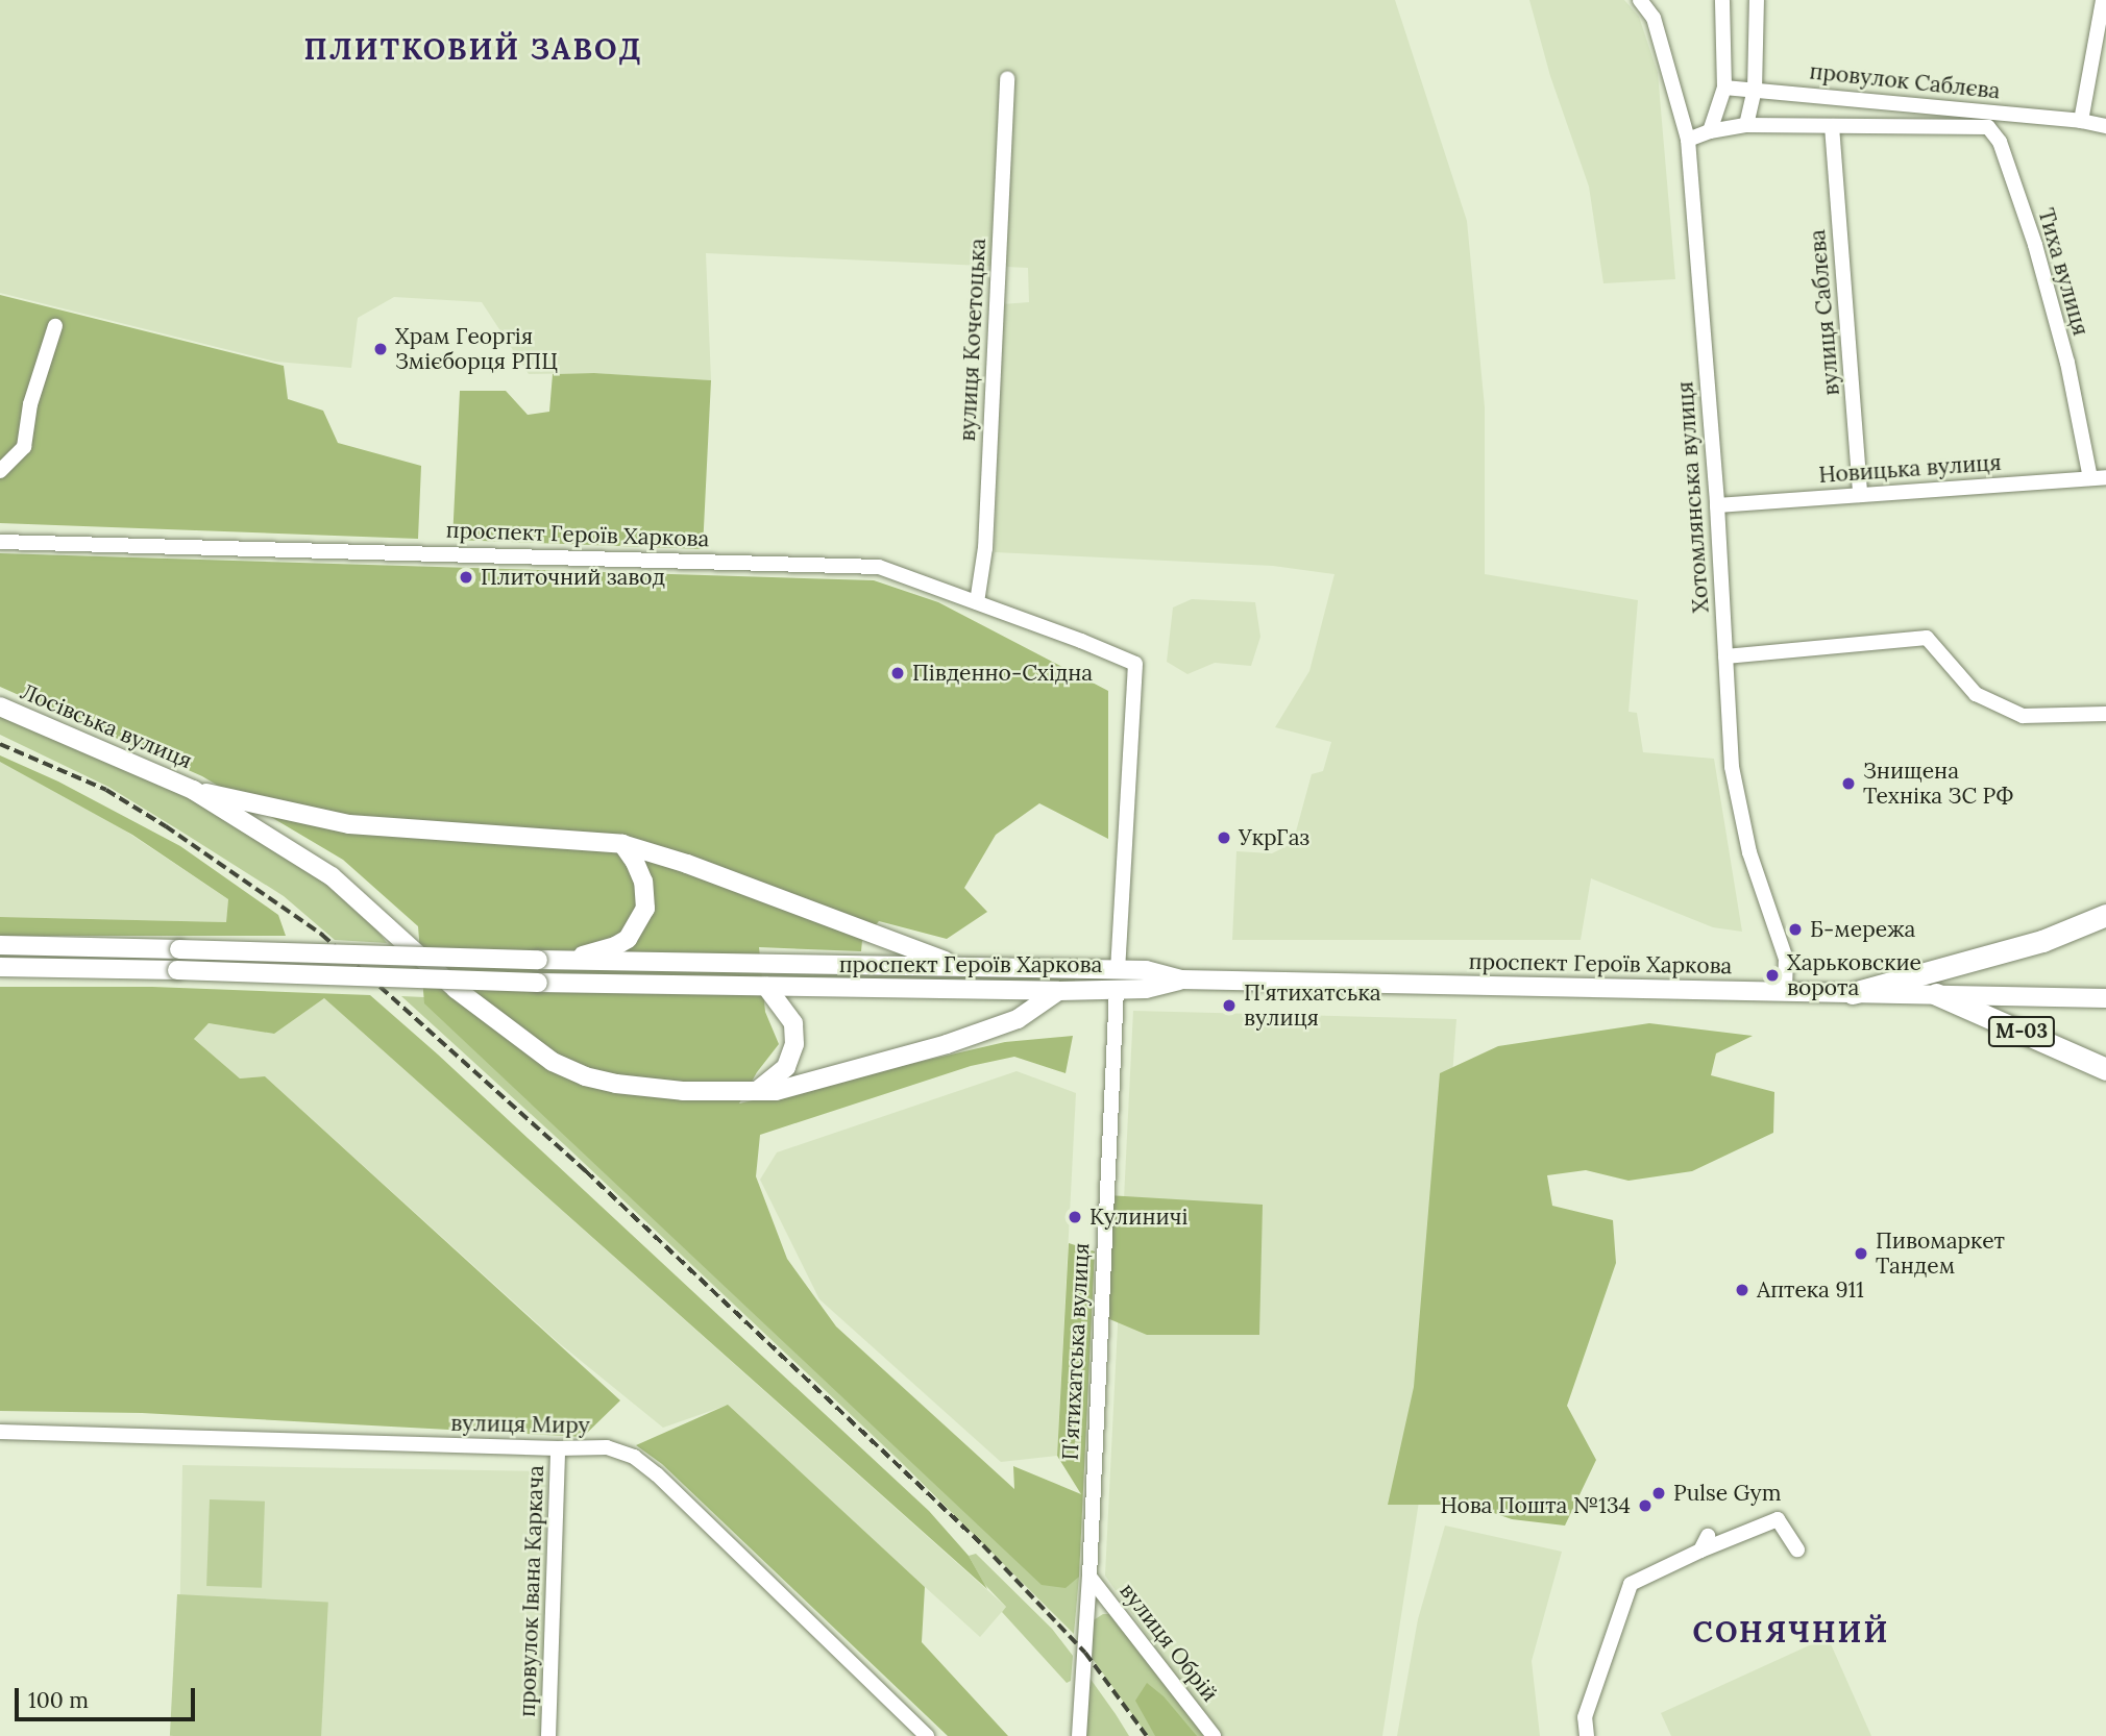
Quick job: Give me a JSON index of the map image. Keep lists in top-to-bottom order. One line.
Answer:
{"streets":{"highway":["М-03"],"main road":["проспект Героїв Харкова","Лосівська вулиця","П’ятихатська вулиця"],"street":["провулок Саблєва","Тиха вулиця","вулиця Саблєва","вулиця Кочетоцька","Новицька вулиця","Хотомлянська вулиця","вулиця Миру","провулок Івана Каркача","вулиця Обрій"]},"crossings":[["Тиха вулиця","вулиця Саблєва"],["Тиха вулиця","Новицька вулиця"],["вулиця Саблєва","Новицька вулиця"],["вулиця Кочетоцька","проспект Героїв Харкова"],["Новицька вулиця","Хотомлянська вулиця"],["Хотомлянська вулиця","проспект Героїв Харкова"],["проспект Героїв Харкова","М-03"],["проспект Героїв Харкова","П’ятихатська вулиця"],["П’ятихатська вулиця","вулиця Обрій"],["вулиця Миру","провулок Івана Каркача"]],"districts":["ПЛИТКОВИЙ ЗАВОД","СОНЯЧНИЙ"],"places":["Храм Георгія Змієборця РПЦ","Плиточний завод","Південно-Східна","Знищена Техніка ЗС РФ","УкрГаз","Б-мережа","Харьковские ворота","П'ятихатська вулиця","Кулиничі","Пивомаркет Тандем","Аптека 911","Pulse Gym","Нова Пошта №134"],"scale_bar":"100 m"}
